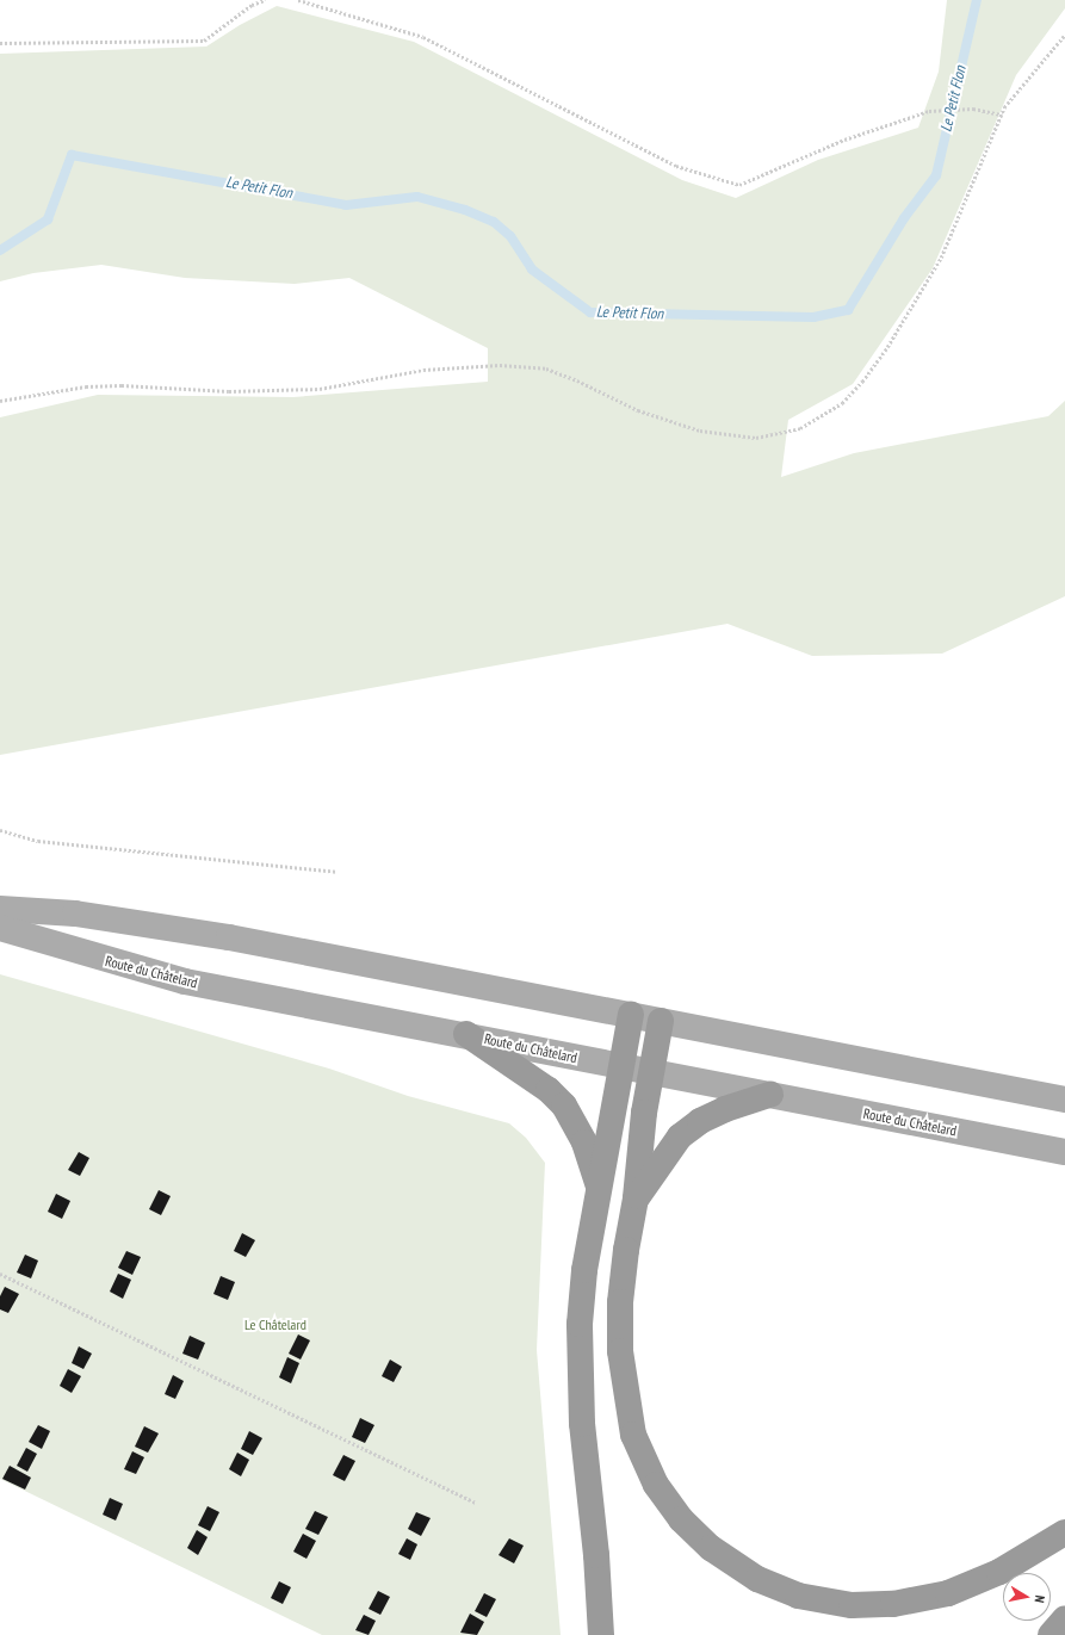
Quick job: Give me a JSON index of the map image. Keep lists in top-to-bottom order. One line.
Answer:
{"streets":{"main road":["Route du Châtelard"]},"water":["Le Petit Flon"],"parks":["Le Châtelard"],"north":"right"}
